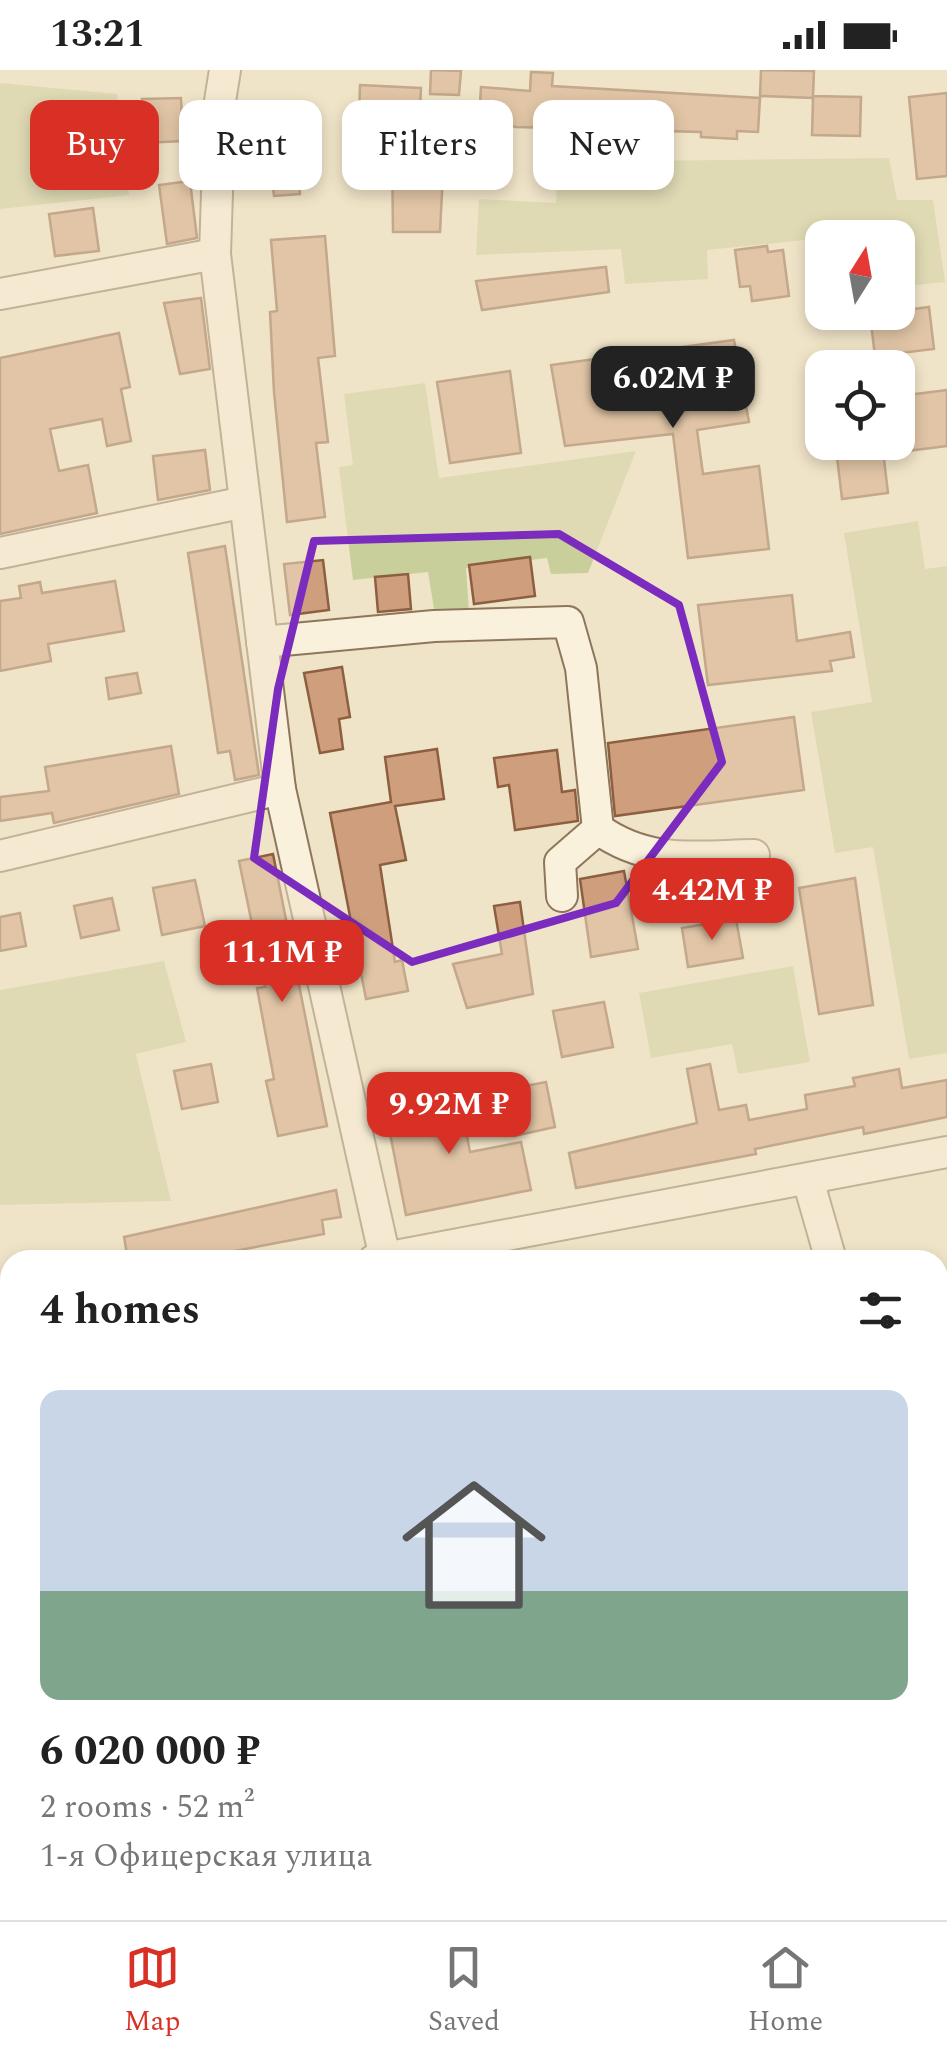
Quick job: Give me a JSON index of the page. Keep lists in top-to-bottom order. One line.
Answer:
{"north":"top","page":{"status":"13:21","chip":["Buy","Rent","Filters","New"],"price":["6.02M ₽","4.42M ₽","11.1M ₽","9.92M ₽"],"heading":"4 homes","list":[{"name":"6 020 000 ₽","note":"2 rooms · 52 m² · 1-я Офицерская улица"}],"tabs":["Map","Saved","Home"]}}
